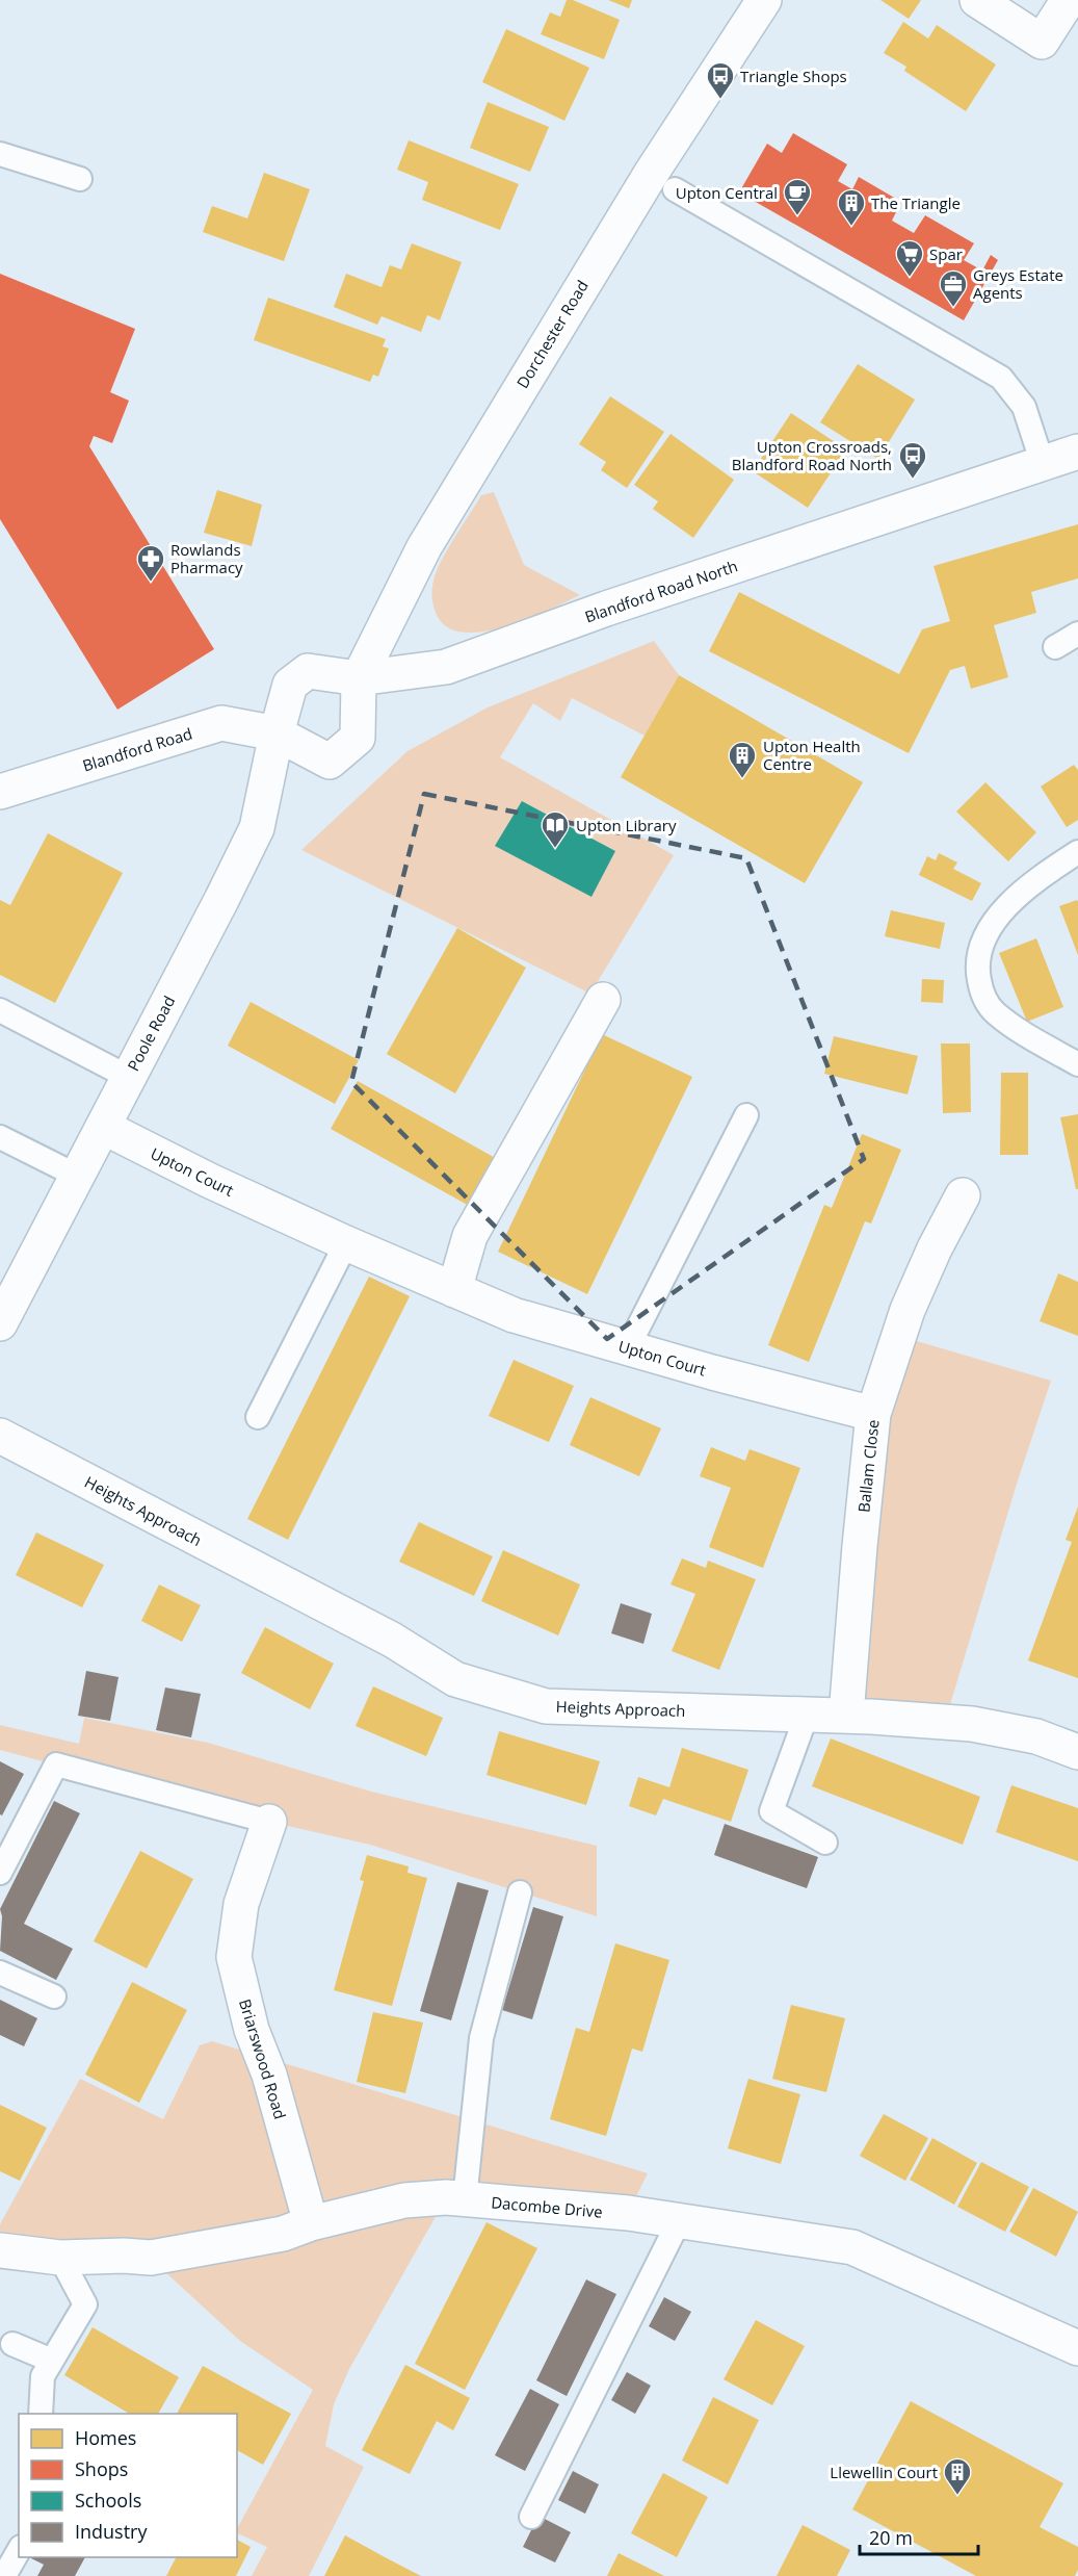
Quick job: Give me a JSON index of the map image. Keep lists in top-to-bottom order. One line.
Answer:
{"streets":{"street":["Dorchester Road","Blandford Road North","Blandford Road","Poole Road","Upton Court","Ballam Close","Heights Approach","Briarswood Road","Dacombe Drive"]},"crossings":[["Dorchester Road","Blandford Road North"],["Dorchester Road","Blandford Road"],["Dorchester Road","Poole Road"],["Blandford Road North","Blandford Road"],["Blandford Road North","Poole Road"],["Blandford Road","Poole Road"],["Poole Road","Upton Court"],["Upton Court","Ballam Close"],["Ballam Close","Heights Approach"],["Briarswood Road","Dacombe Drive"]],"places":{"bus stop":["Triangle Shops","Upton Crossroads, Blandford Road North"],"cafe":["Upton Central"],"building":["The Triangle","Upton Health Centre","Llewellin Court"],"supermarket":["Spar"],"office":["Greys Estate Agents"],"pharmacy":["Rowlands Pharmacy"],"library":["Upton Library"]},"legend":["Homes","Shops","Schools","Industry"],"scale_bar":"20 m"}
